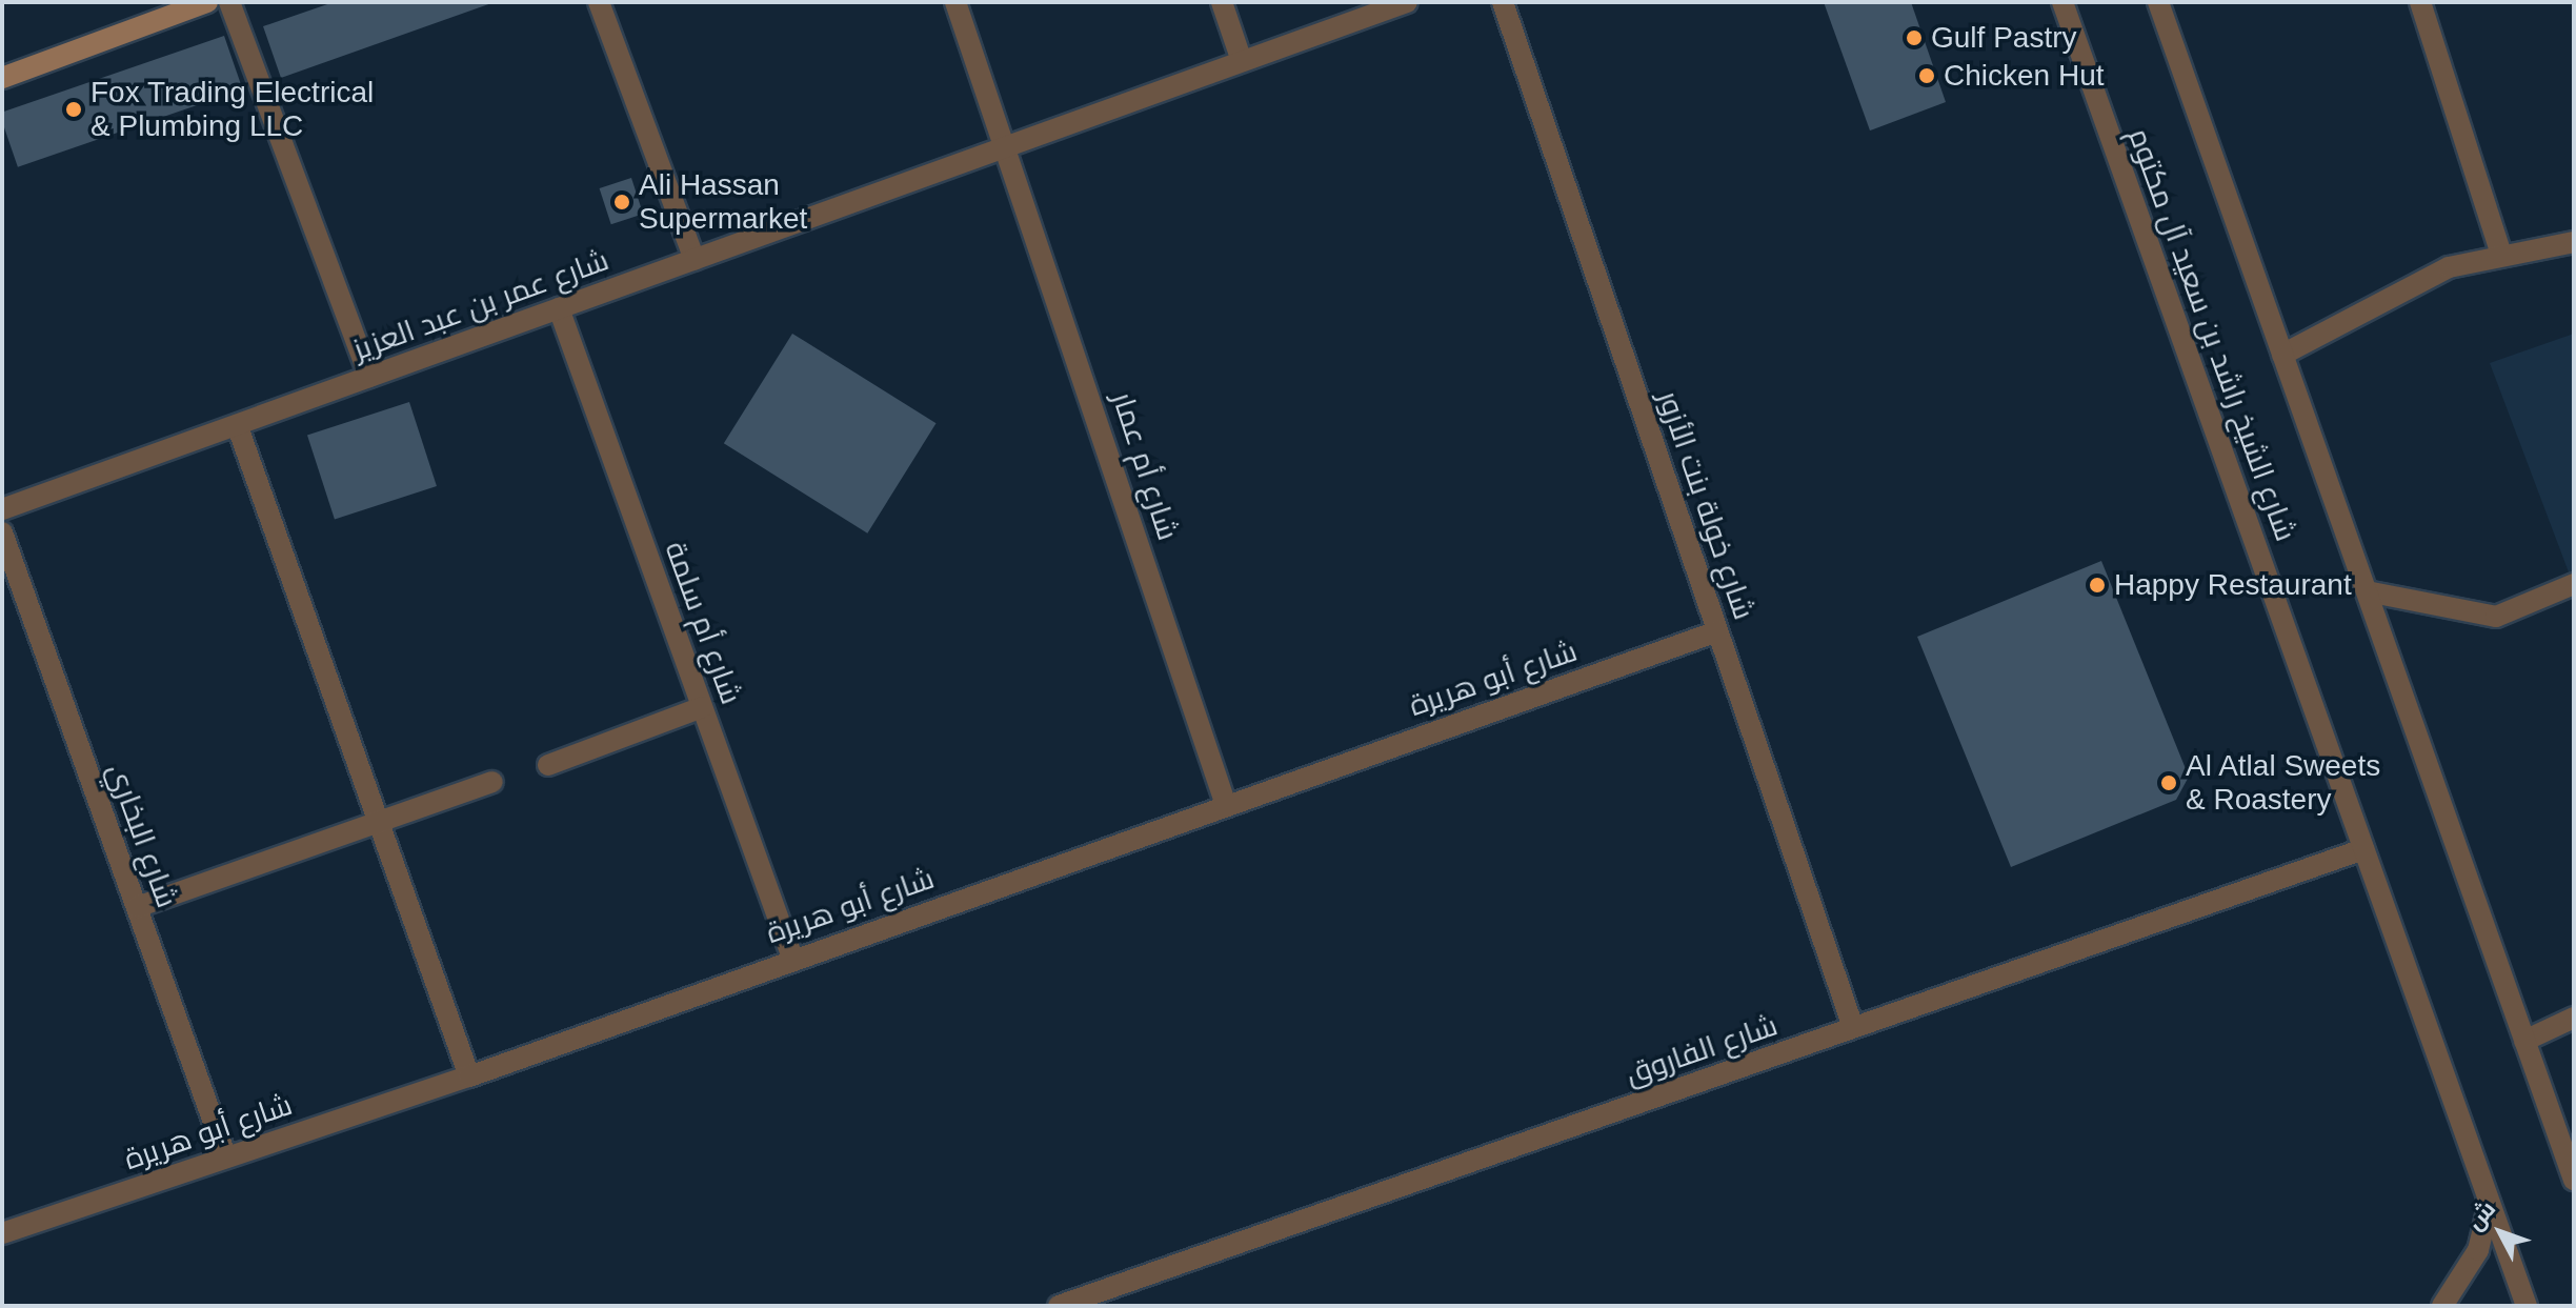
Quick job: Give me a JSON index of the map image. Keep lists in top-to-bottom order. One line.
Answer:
{"streets":{"street":["شارع عمر بن عبد العزيز","شارع الشيخ راشد بن سعيد آل مكتوم","شارع أم عمار","شارع خولة بنت الأزور","شارع أم سلمة","شارع أبو هريرة","شارع البخاري","شارع الفاروق"]},"crossings":[["شارع عمر بن عبد العزيز","شارع أم عمار"],["شارع عمر بن عبد العزيز","شارع أم سلمة"],["شارع الشيخ راشد بن سعيد آل مكتوم","شارع الفاروق"],["شارع أم عمار","شارع أبو هريرة"],["شارع خولة بنت الأزور","شارع أبو هريرة"],["شارع خولة بنت الأزور","شارع الفاروق"],["شارع أم سلمة","شارع أبو هريرة"],["شارع أبو هريرة","شارع البخاري"]],"places":["Gulf Pastry","Chicken Hut","Fox Trading Electrical & Plumbing LLC","Ali Hassan Supermarket","Happy Restaurant","Al Atlal Sweets & Roastery"],"north":"top left"}
